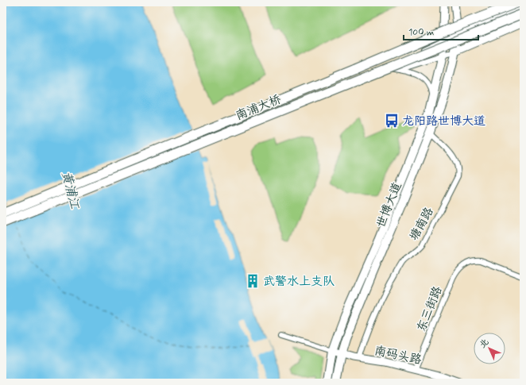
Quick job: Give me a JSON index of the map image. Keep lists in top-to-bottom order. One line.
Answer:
{"streets":{"highway":["南浦大桥"],"main road":["世博大道","南码头路"],"street":["塘南路","东三街路"]},"crossings":[["世博大道","塘南路"],["世博大道","南码头路"],["塘南路","南码头路"],["东三街路","南码头路"]],"water":["黄浦江"],"places":{"bus stop":["龙阳路世博大道"],"building":["武警水上支队"]},"scale_bar":"100 m","north":"top left"}
